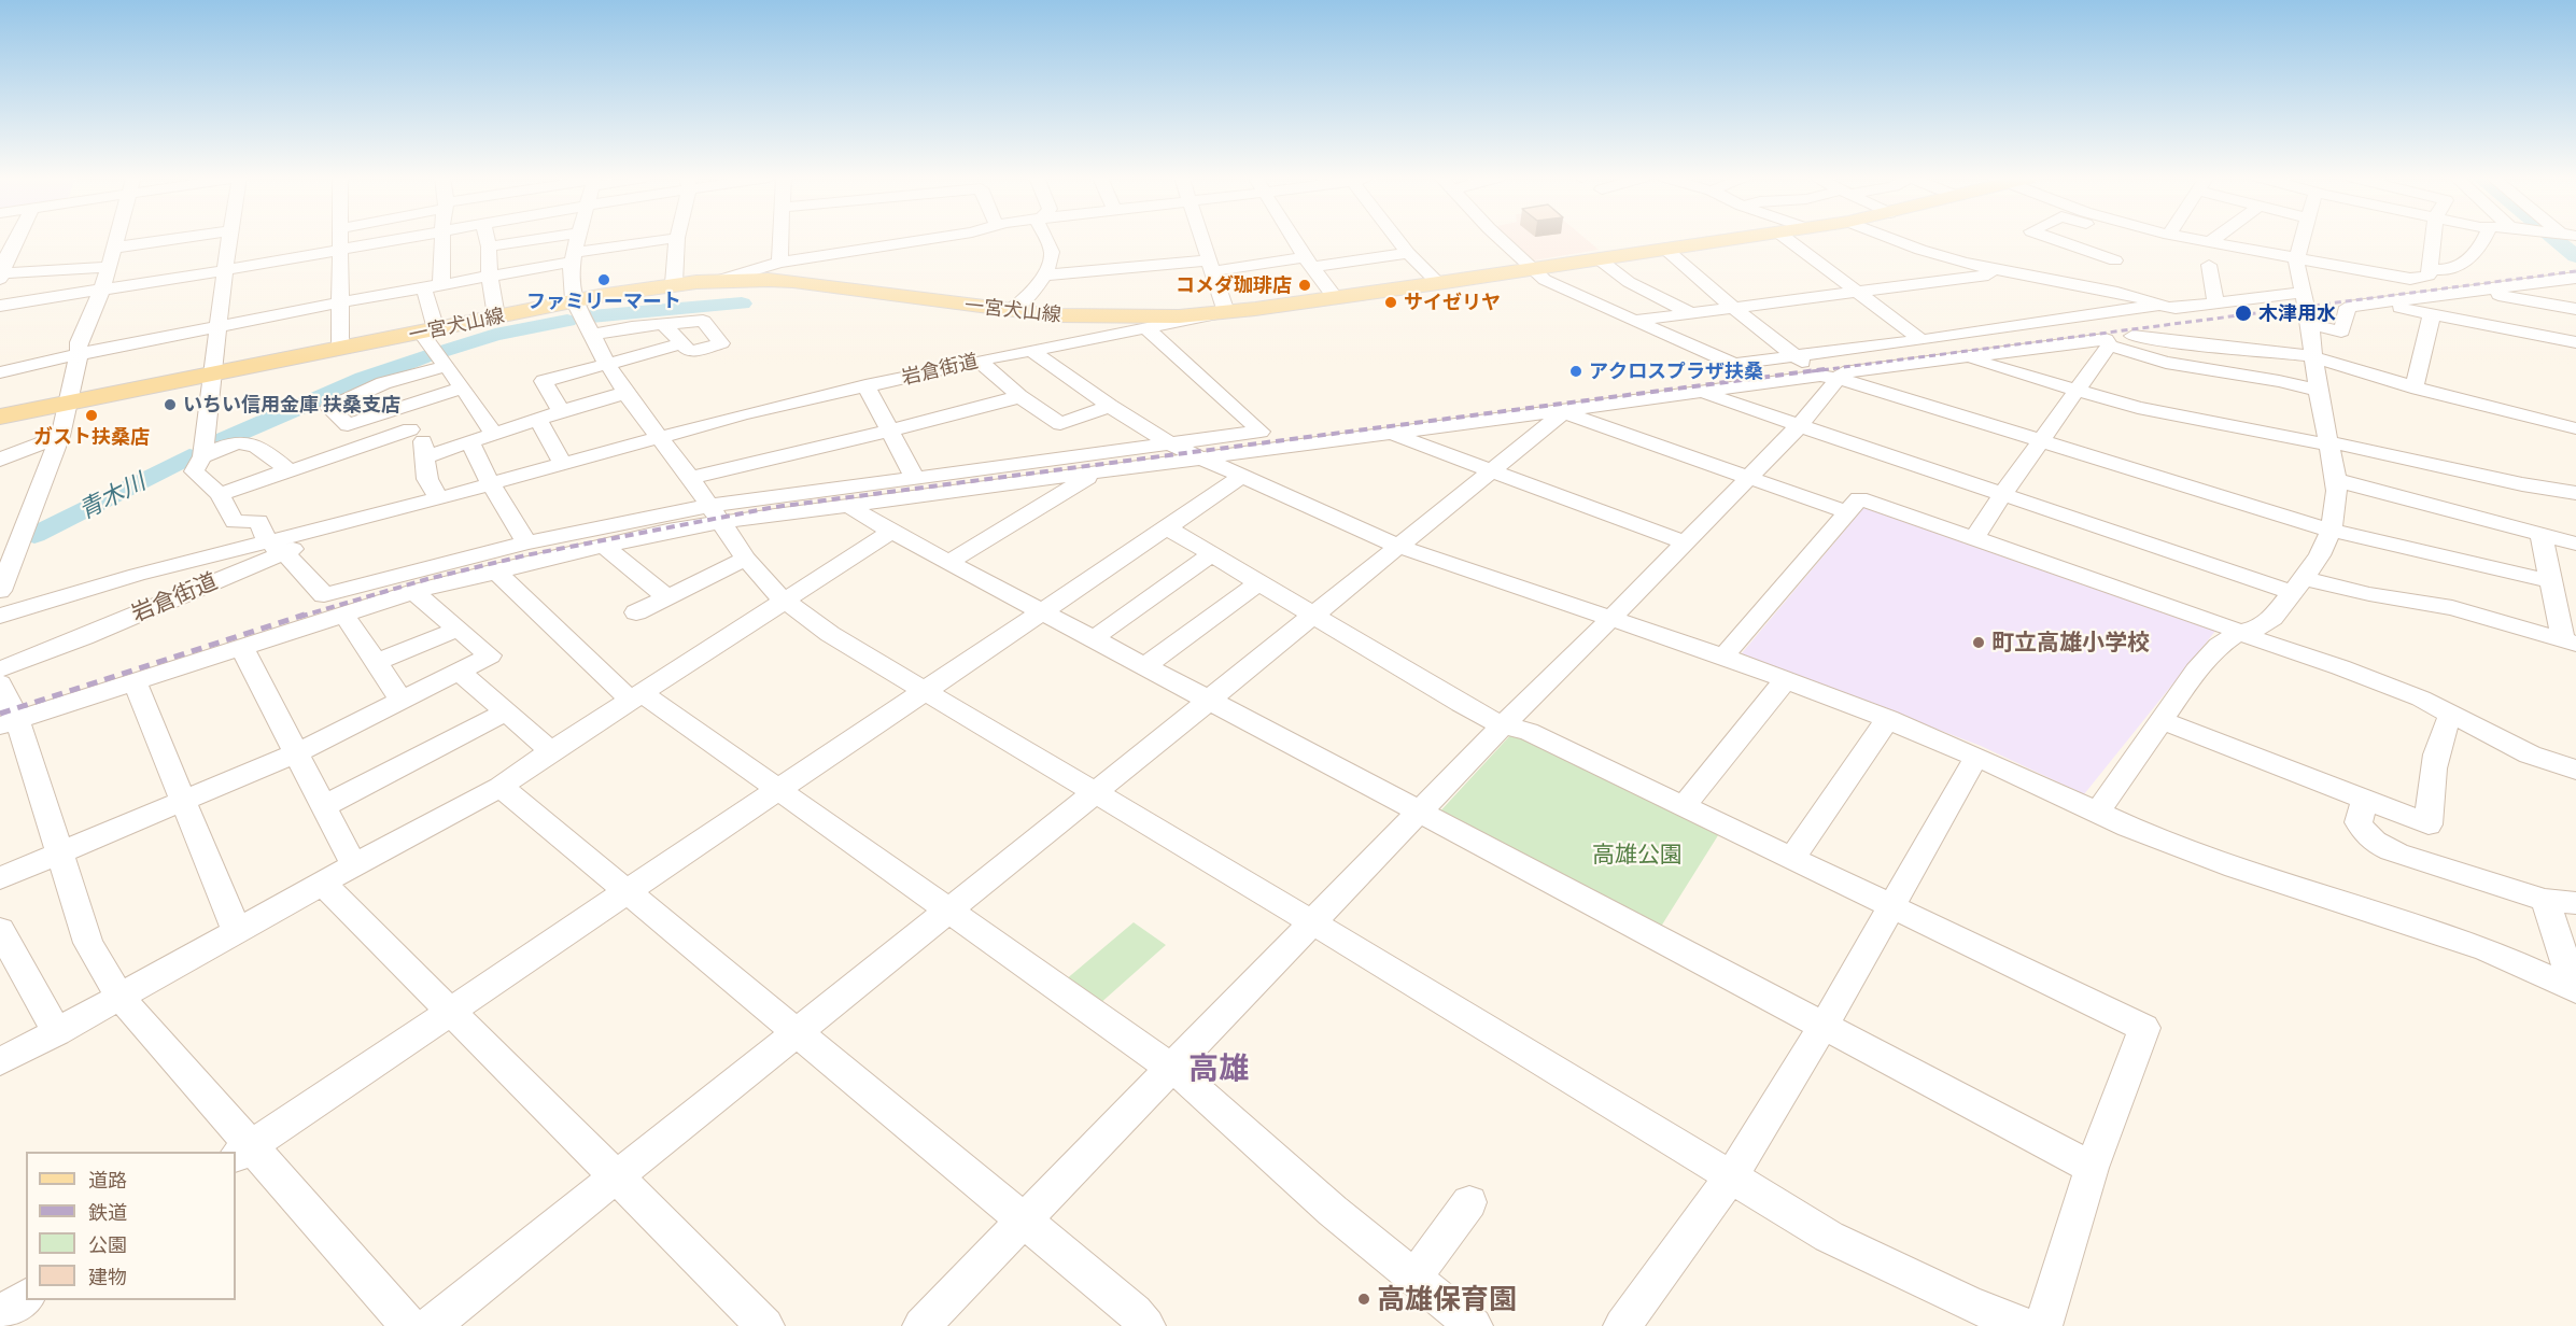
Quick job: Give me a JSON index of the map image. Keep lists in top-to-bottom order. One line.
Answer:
{"streets":{"main road":["一宮犬山線"],"street":["岩倉街道"]},"crossings":[["一宮犬山線","岩倉街道"]],"districts":["高雄"],"water":["青木川"],"parks":["高雄公園"],"places":["ファミリーマート","コメダ珈琲店","サイゼリヤ","木津用水","アクロスプラザ扶桑","いちい信用金庫 扶桑支店","ガスト扶桑店","町立高雄小学校","高雄保育園"],"legend":["道路","鉄道","公園","建物"]}
